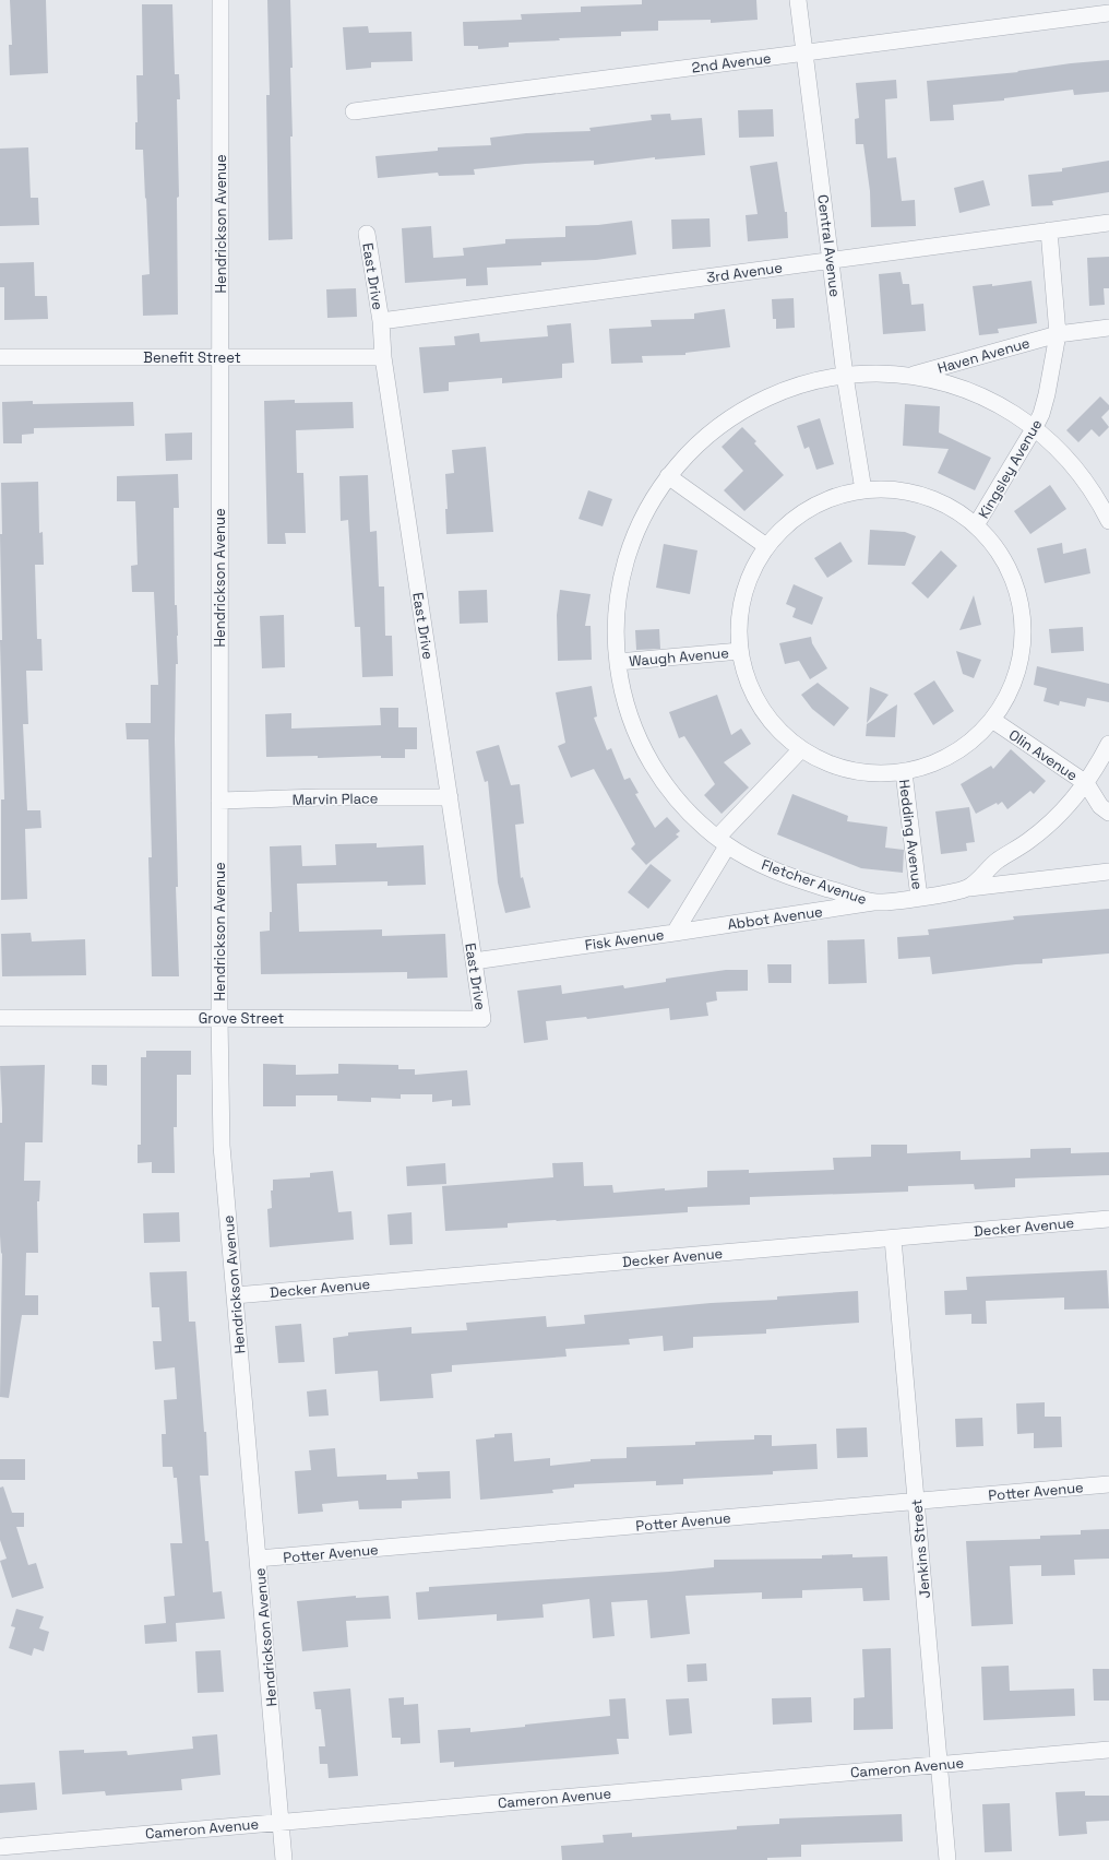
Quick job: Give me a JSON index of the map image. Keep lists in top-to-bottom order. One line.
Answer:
{"streets":{"street":["2nd Avenue","Hendrickson Avenue","Central Avenue","3rd Avenue","East Drive","Haven Avenue","Benefit Street","Kingsley Avenue","Waugh Avenue","Olin Avenue","Marvin Place","Hedding Avenue","Fletcher Avenue","Abbot Avenue","Fisk Avenue","Grove Street","Decker Avenue","Potter Avenue","Jenkins Street","Cameron Avenue"]},"crossings":[["2nd Avenue","Central Avenue"],["Hendrickson Avenue","Benefit Street"],["Hendrickson Avenue","Marvin Place"],["Hendrickson Avenue","Grove Street"],["Hendrickson Avenue","Decker Avenue"],["Hendrickson Avenue","Potter Avenue"],["Hendrickson Avenue","Cameron Avenue"],["Central Avenue","3rd Avenue"],["Central Avenue","Fletcher Avenue"],["3rd Avenue","East Drive"],["3rd Avenue","Kingsley Avenue"],["East Drive","Benefit Street"],["East Drive","Marvin Place"],["East Drive","Fisk Avenue"],["East Drive","Grove Street"],["Haven Avenue","Kingsley Avenue"],["Haven Avenue","Fletcher Avenue"],["Kingsley Avenue","Fletcher Avenue"],["Waugh Avenue","Fletcher Avenue"],["Hedding Avenue","Fletcher Avenue"],["Fletcher Avenue","Abbot Avenue"],["Fletcher Avenue","Fisk Avenue"],["Abbot Avenue","Fisk Avenue"],["Decker Avenue","Jenkins Street"],["Potter Avenue","Jenkins Street"],["Jenkins Street","Cameron Avenue"]]}
